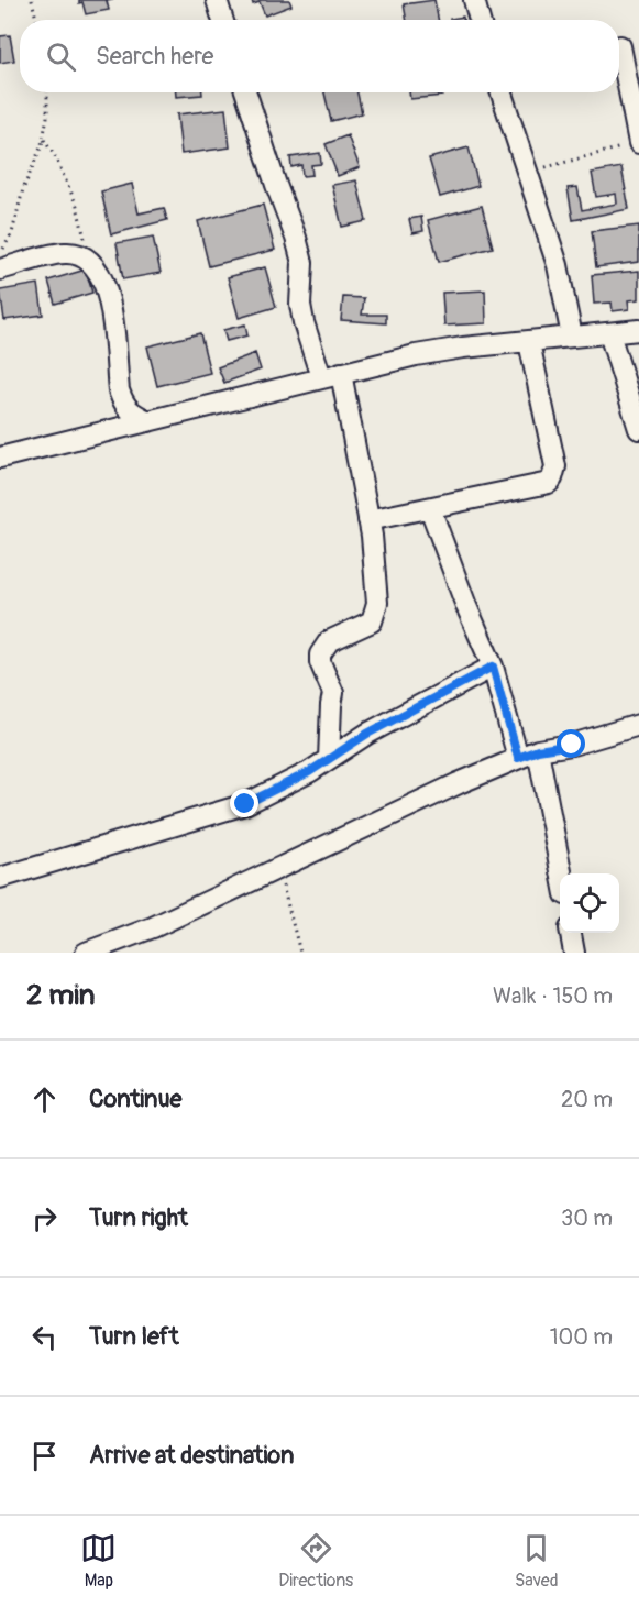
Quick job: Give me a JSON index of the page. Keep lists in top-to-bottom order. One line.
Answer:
{"page":{"search":"Search here","heading":["2 min","Walk · 150 m"],"list":[["Continue","20 m"],["Turn right","30 m"],["Turn left","100 m"],"Arrive at destination"],"nav":["Map","Directions","Saved"]}}
